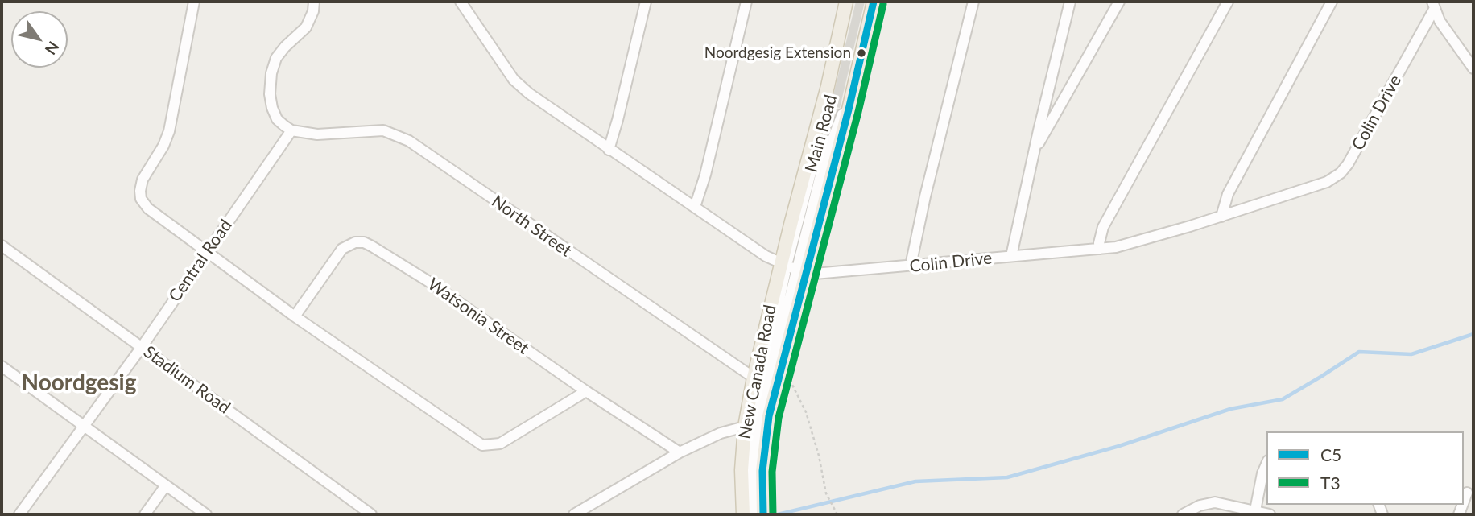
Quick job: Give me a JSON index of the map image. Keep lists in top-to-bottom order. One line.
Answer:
{"streets":{"main road":["Main Road","New Canada Road"],"street":["Colin Drive","North Street","Central Road","Watsonia Street","Stadium Road"]},"crossings":[["Colin Drive","Main Road"],["Colin Drive","New Canada Road"],["Main Road","New Canada Road"],["North Street","Central Road"],["North Street","New Canada Road"],["Central Road","Stadium Road"]],"districts":["Noordgesig"],"places":["Noordgesig Extension"],"lines":["transit line C5","transit line T3"],"legend":["C5","T3"],"north":"bottom right"}
